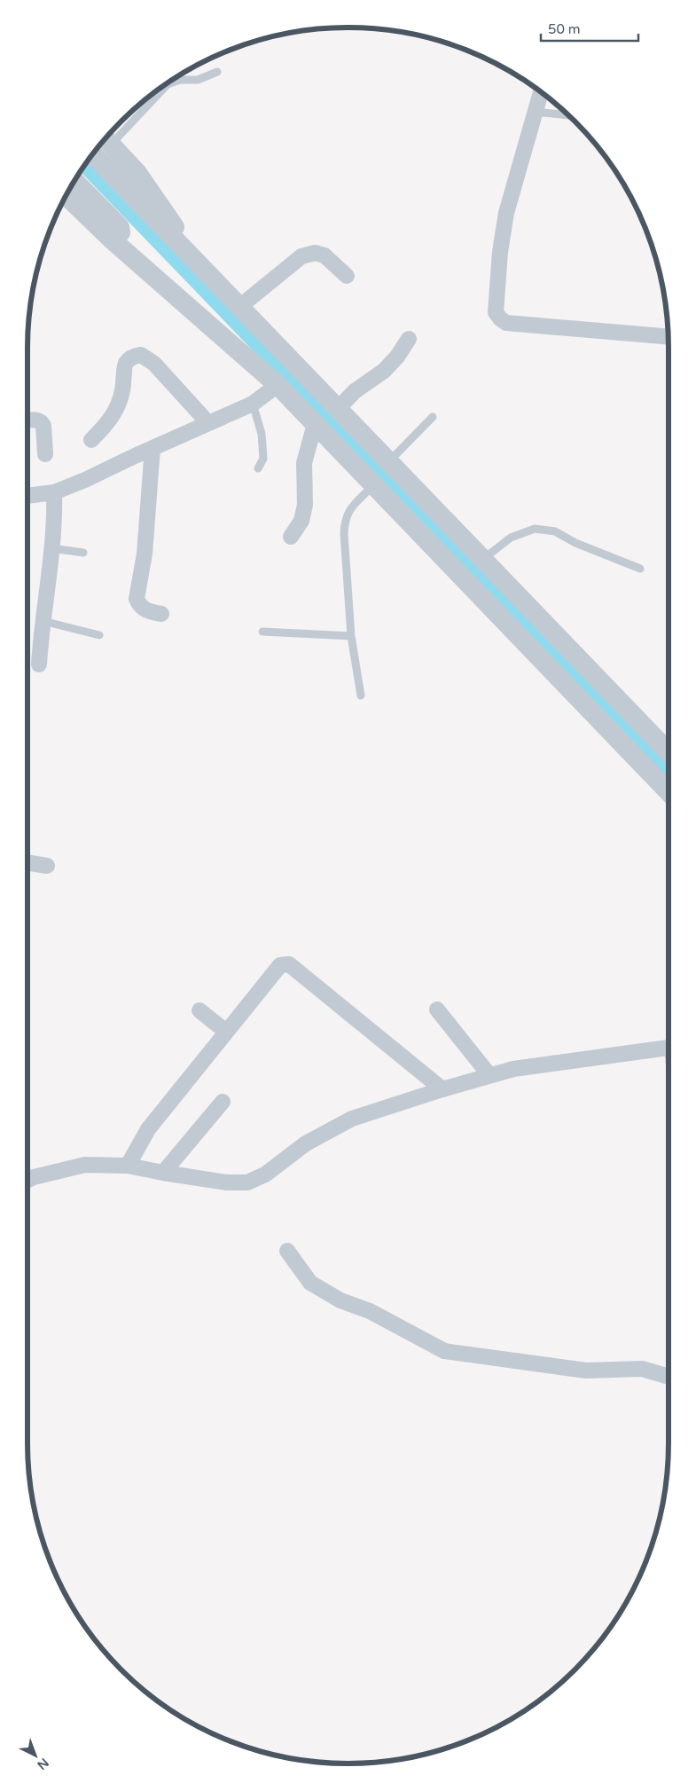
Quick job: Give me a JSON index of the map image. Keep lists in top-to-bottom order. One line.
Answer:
{"scale_bar":"50 m","north":"bottom right"}
